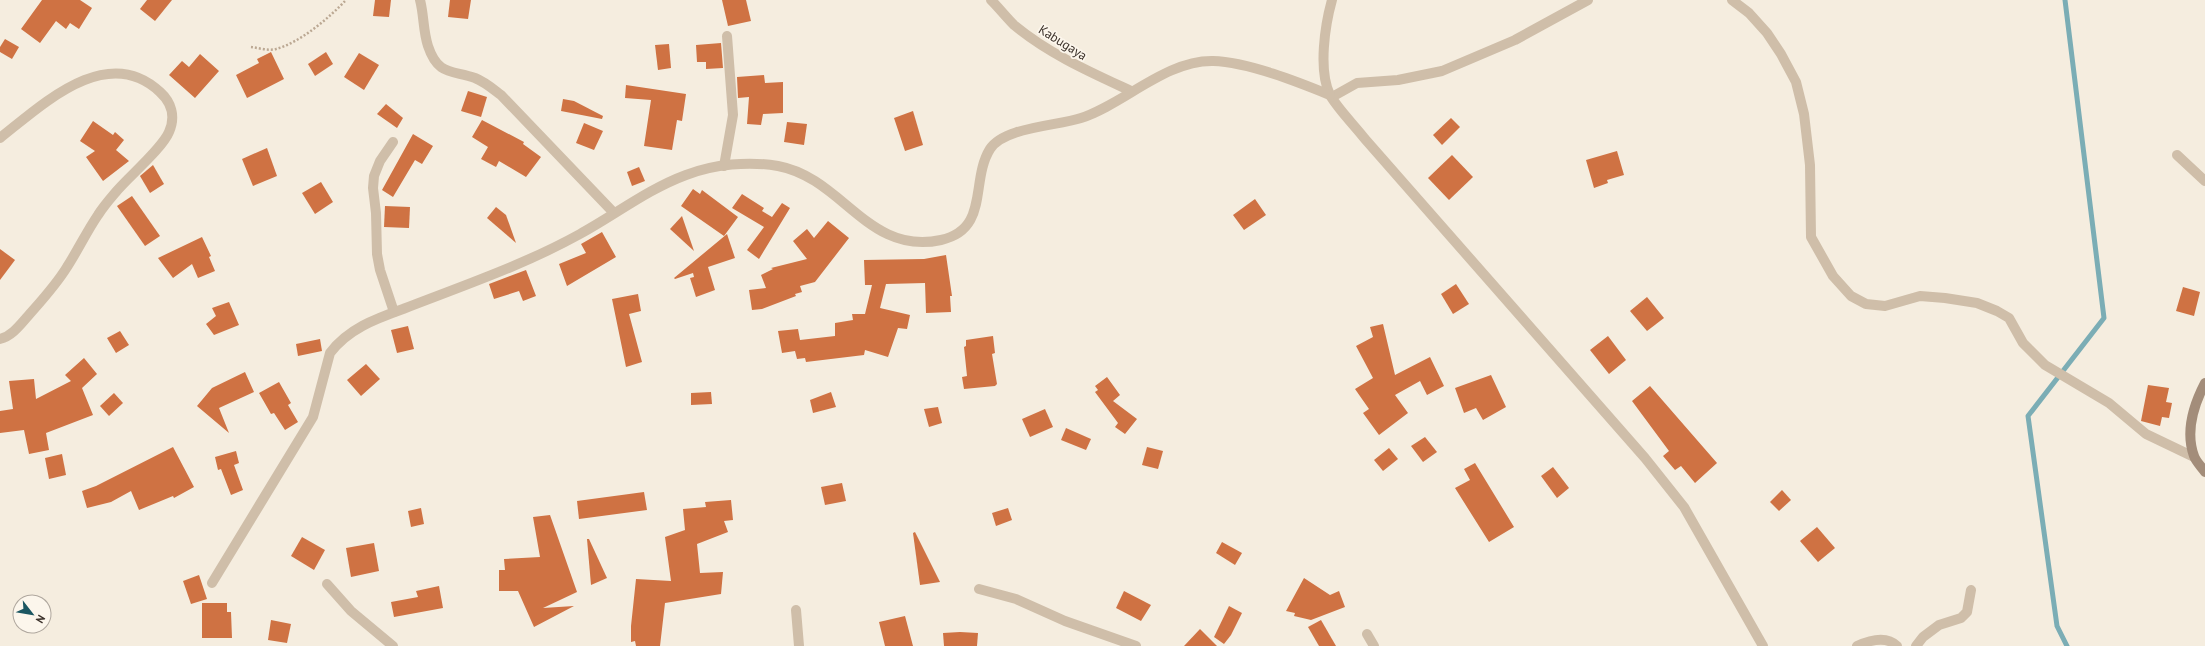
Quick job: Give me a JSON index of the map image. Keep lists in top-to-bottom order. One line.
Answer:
{"streets":{"street":["Kabugaya"]},"north":"bottom right"}
